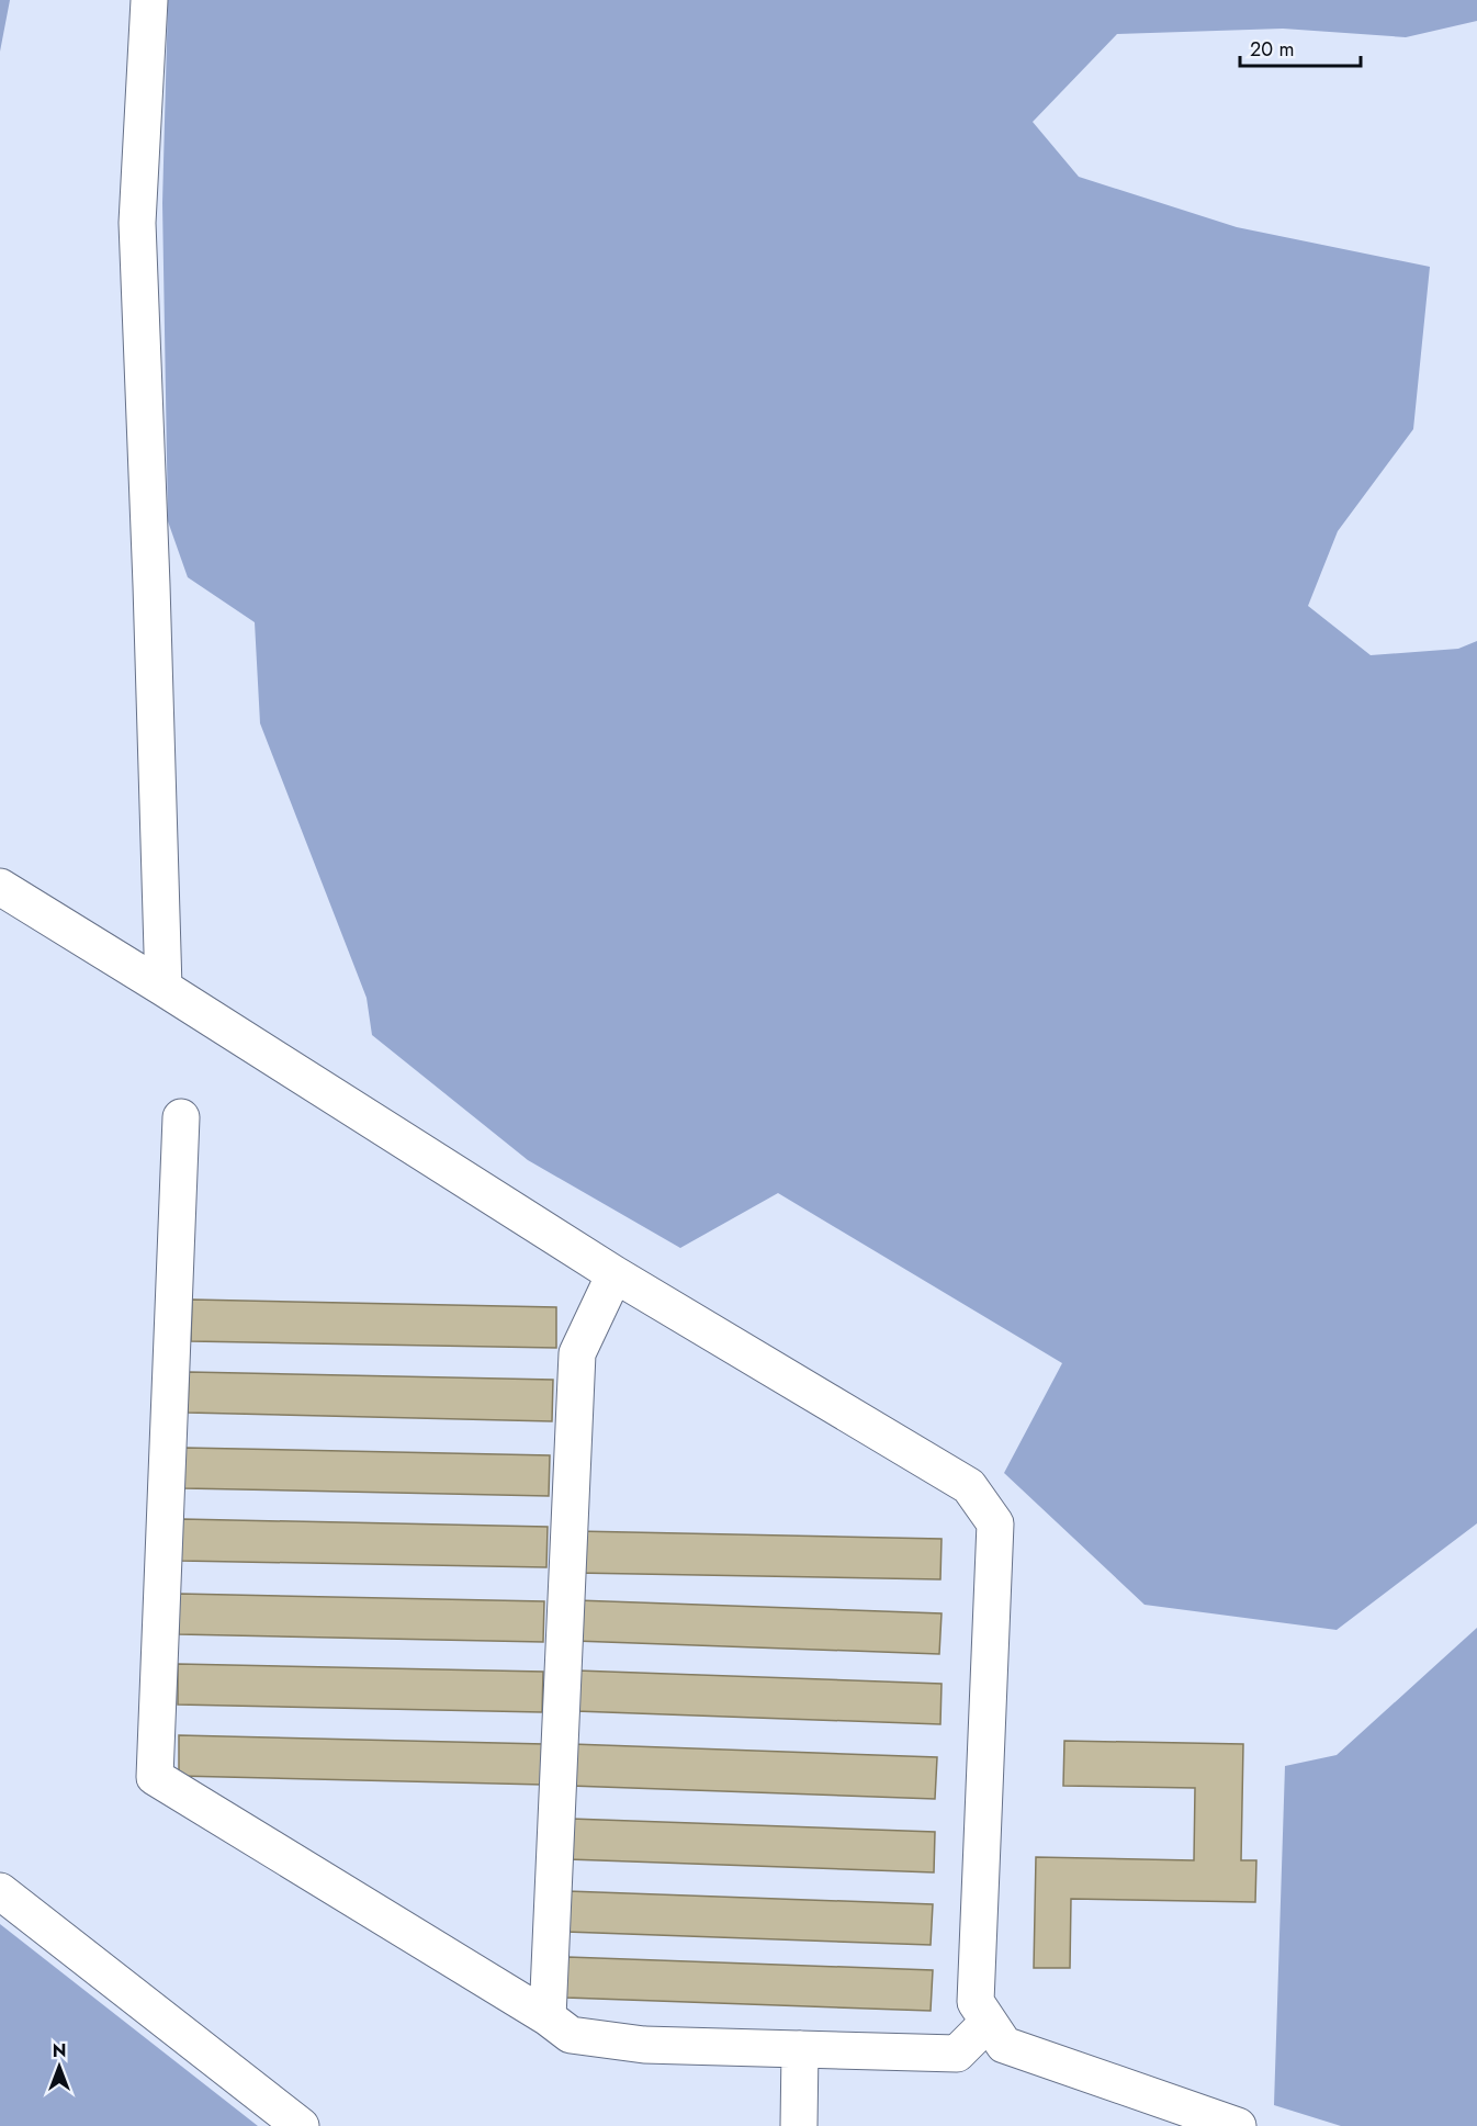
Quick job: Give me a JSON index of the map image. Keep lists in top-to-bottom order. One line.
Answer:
{"scale_bar":"20 m","north":"top"}
